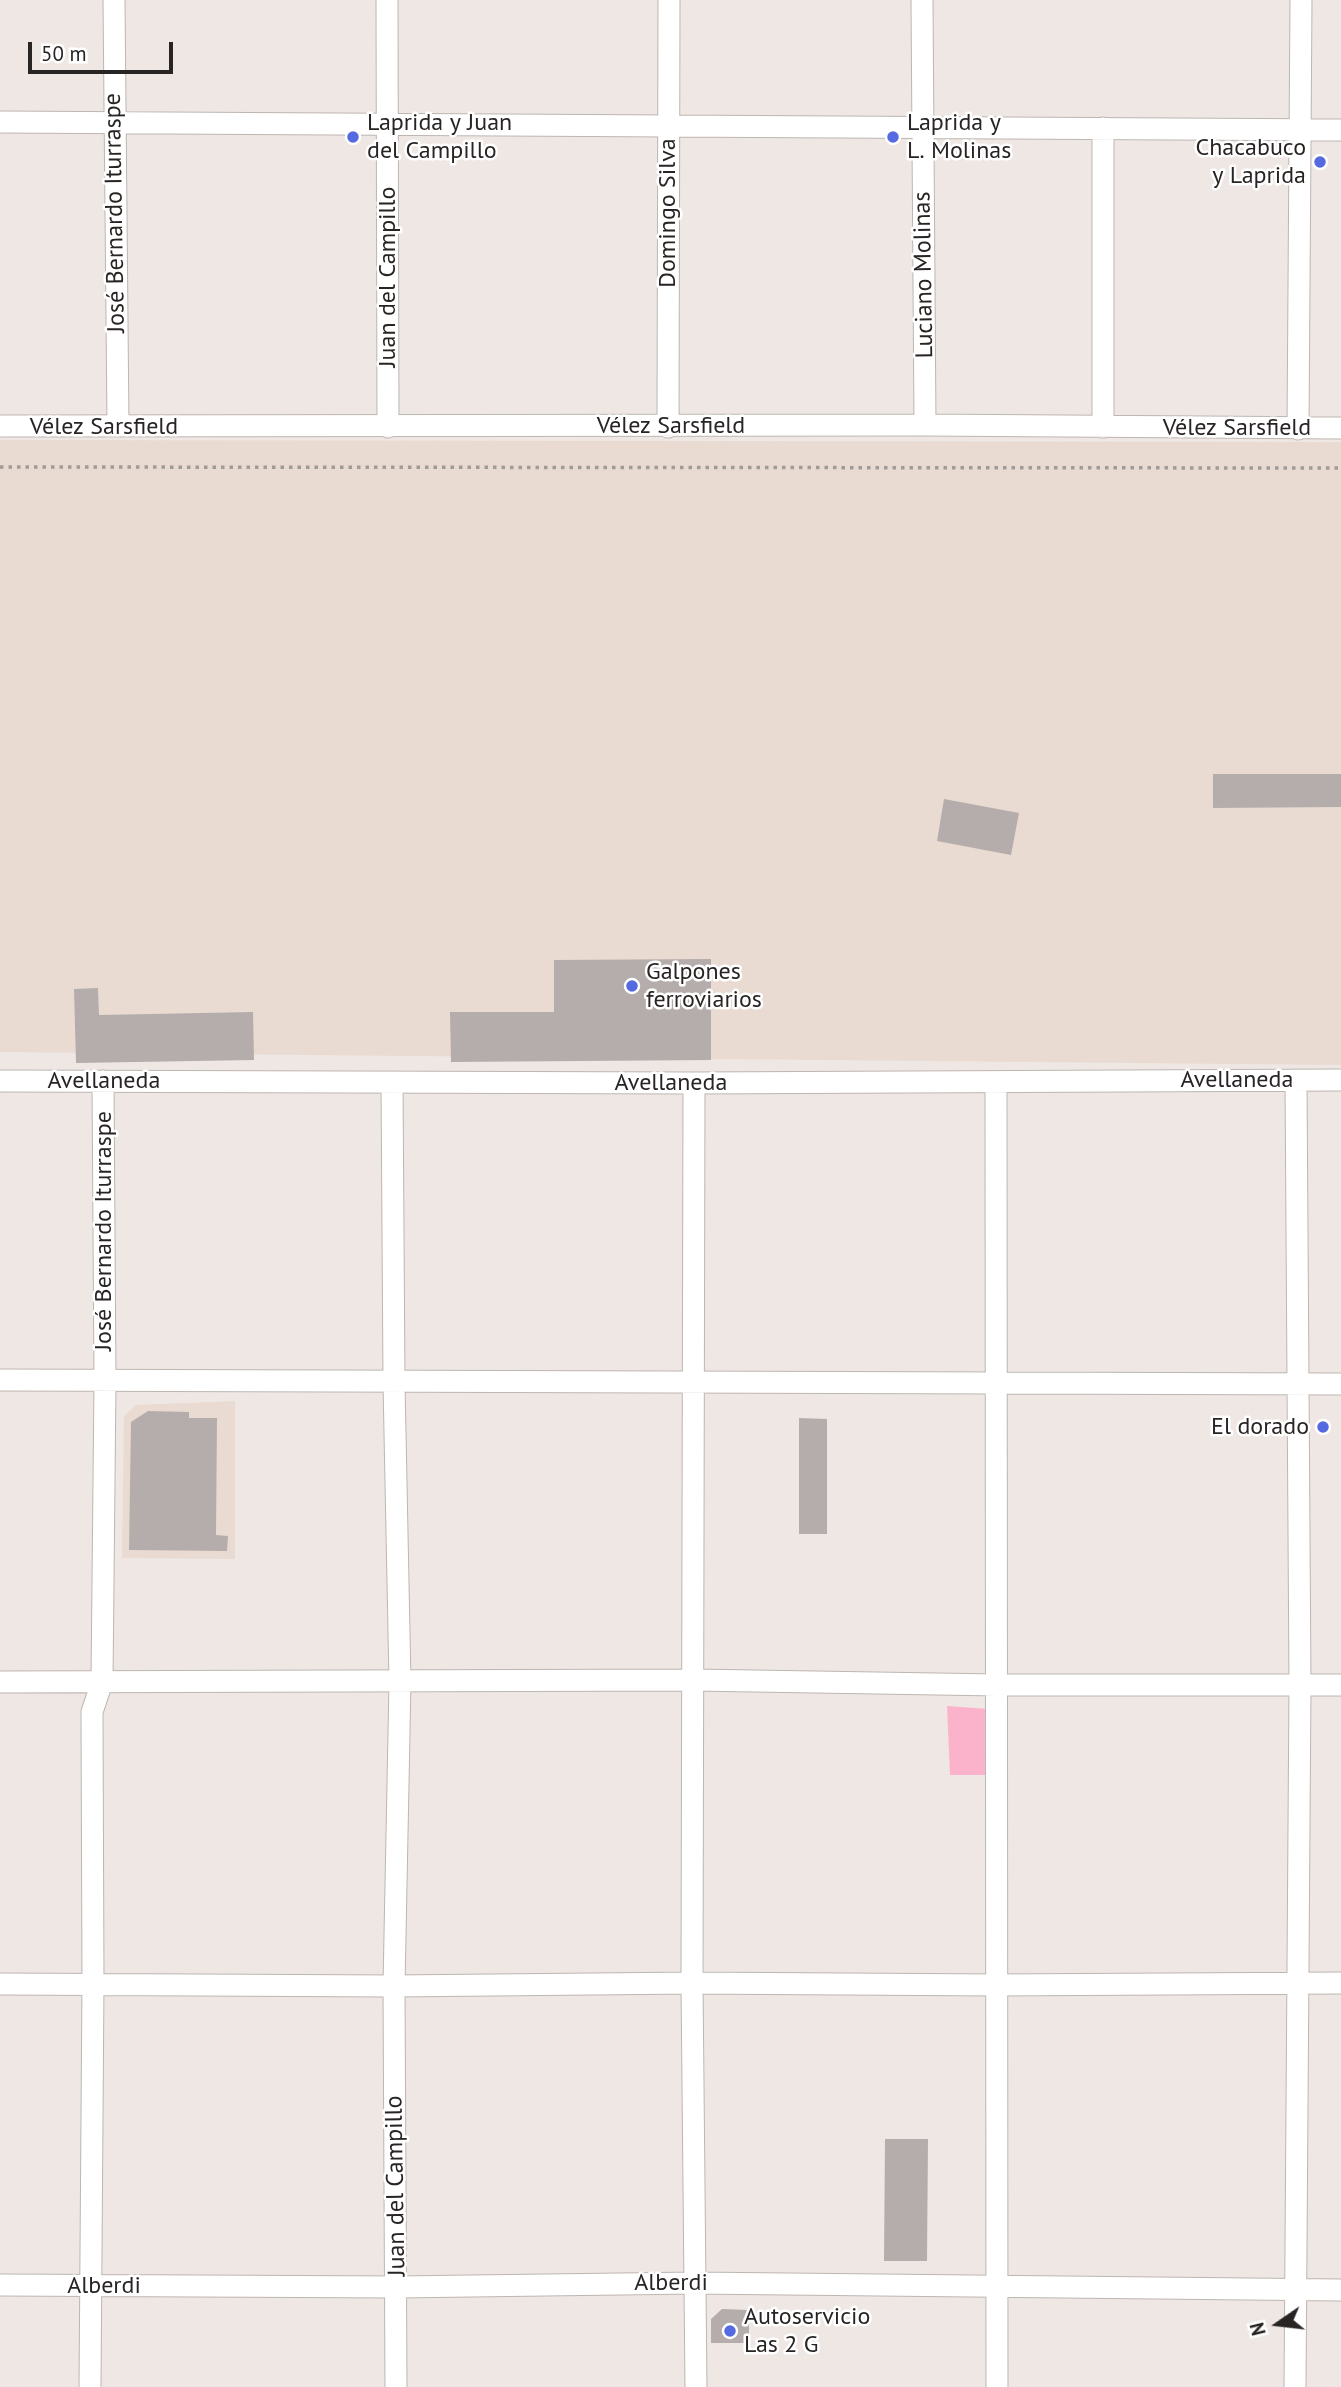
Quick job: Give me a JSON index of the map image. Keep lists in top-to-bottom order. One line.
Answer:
{"streets":{"street":["José Bernardo Iturraspe","Domingo Silva","Luciano Molinas","Juan del Campillo","Vélez Sarsfield","Avellaneda","Alberdi"]},"crossings":[["José Bernardo Iturraspe","Vélez Sarsfield"],["José Bernardo Iturraspe","Avellaneda"],["José Bernardo Iturraspe","Alberdi"],["Domingo Silva","Vélez Sarsfield"],["Luciano Molinas","Vélez Sarsfield"],["Juan del Campillo","Vélez Sarsfield"],["Juan del Campillo","Avellaneda"],["Juan del Campillo","Alberdi"]],"places":["Laprida y Juan del Campillo","Laprida y L. Molinas","Chacabuco y Laprida","Galpones ferroviarios","El dorado","Autoservicio Las 2 G"],"scale_bar":"50 m","north":"left"}
